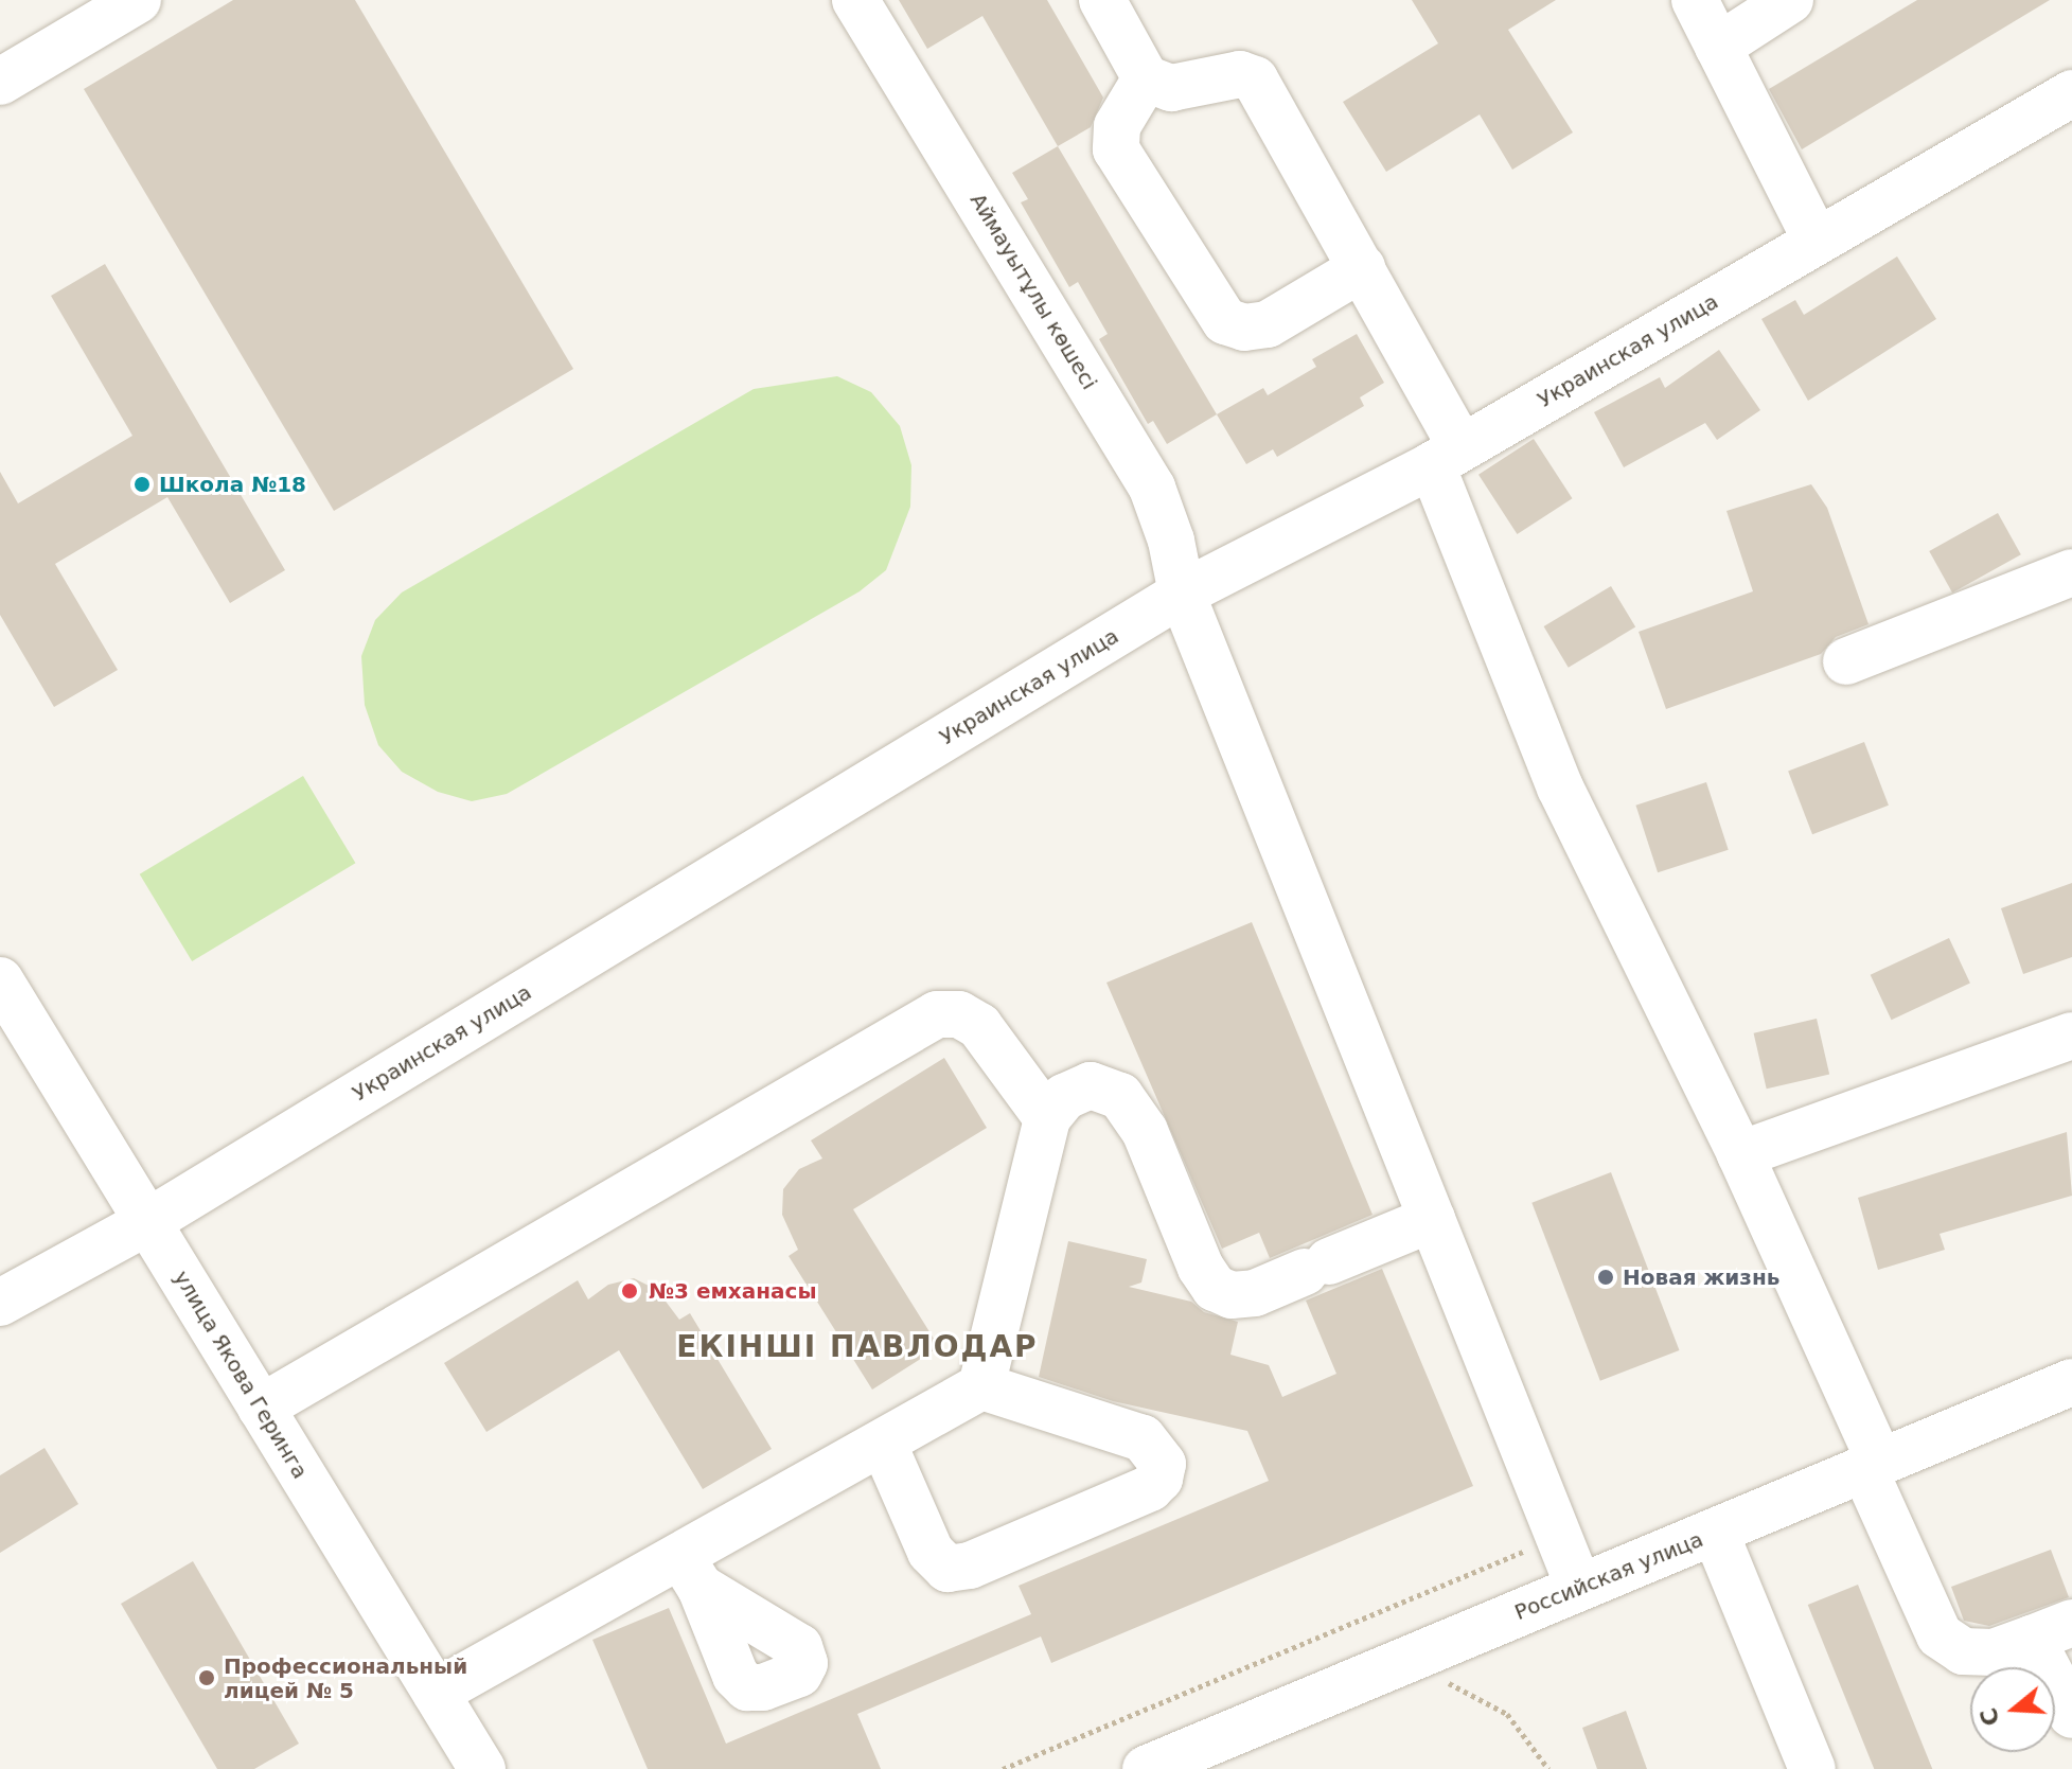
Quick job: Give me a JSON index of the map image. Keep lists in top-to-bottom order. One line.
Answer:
{"streets":{"street":["Аймауытұлы көшесі","Украинская улица","улица Якова Геринга","Российская улица"]},"crossings":[["Аймауытұлы көшесі","Украинская улица"],["Аймауытұлы көшесі","Российская улица"],["Украинская улица","улица Якова Геринга"]],"districts":["ЕКІНШІ ПАВЛОДАР"],"places":["Школа №18","Новая жизнь","№3 емханасы","Профессиональный лицей № 5"],"north":"left"}
